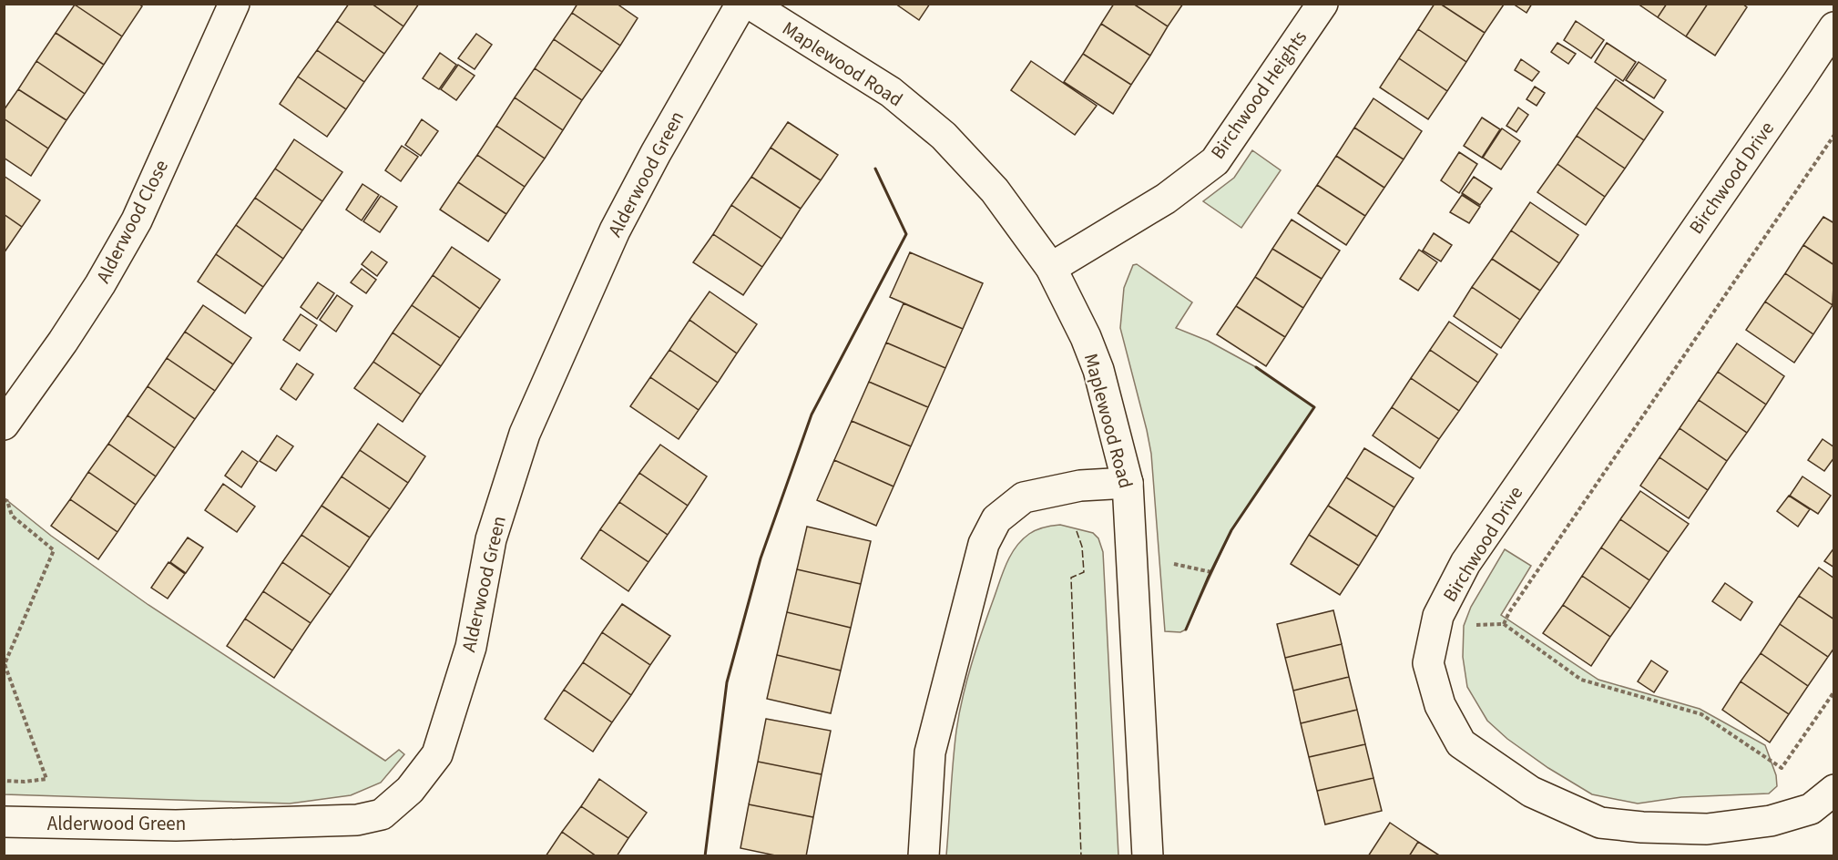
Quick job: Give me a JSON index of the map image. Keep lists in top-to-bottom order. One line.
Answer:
{"streets":{"street":["Maplewood Road","Birchwood Heights","Alderwood Green","Birchwood Drive","Alderwood Close"]},"crossings":[["Maplewood Road","Birchwood Heights"]]}
